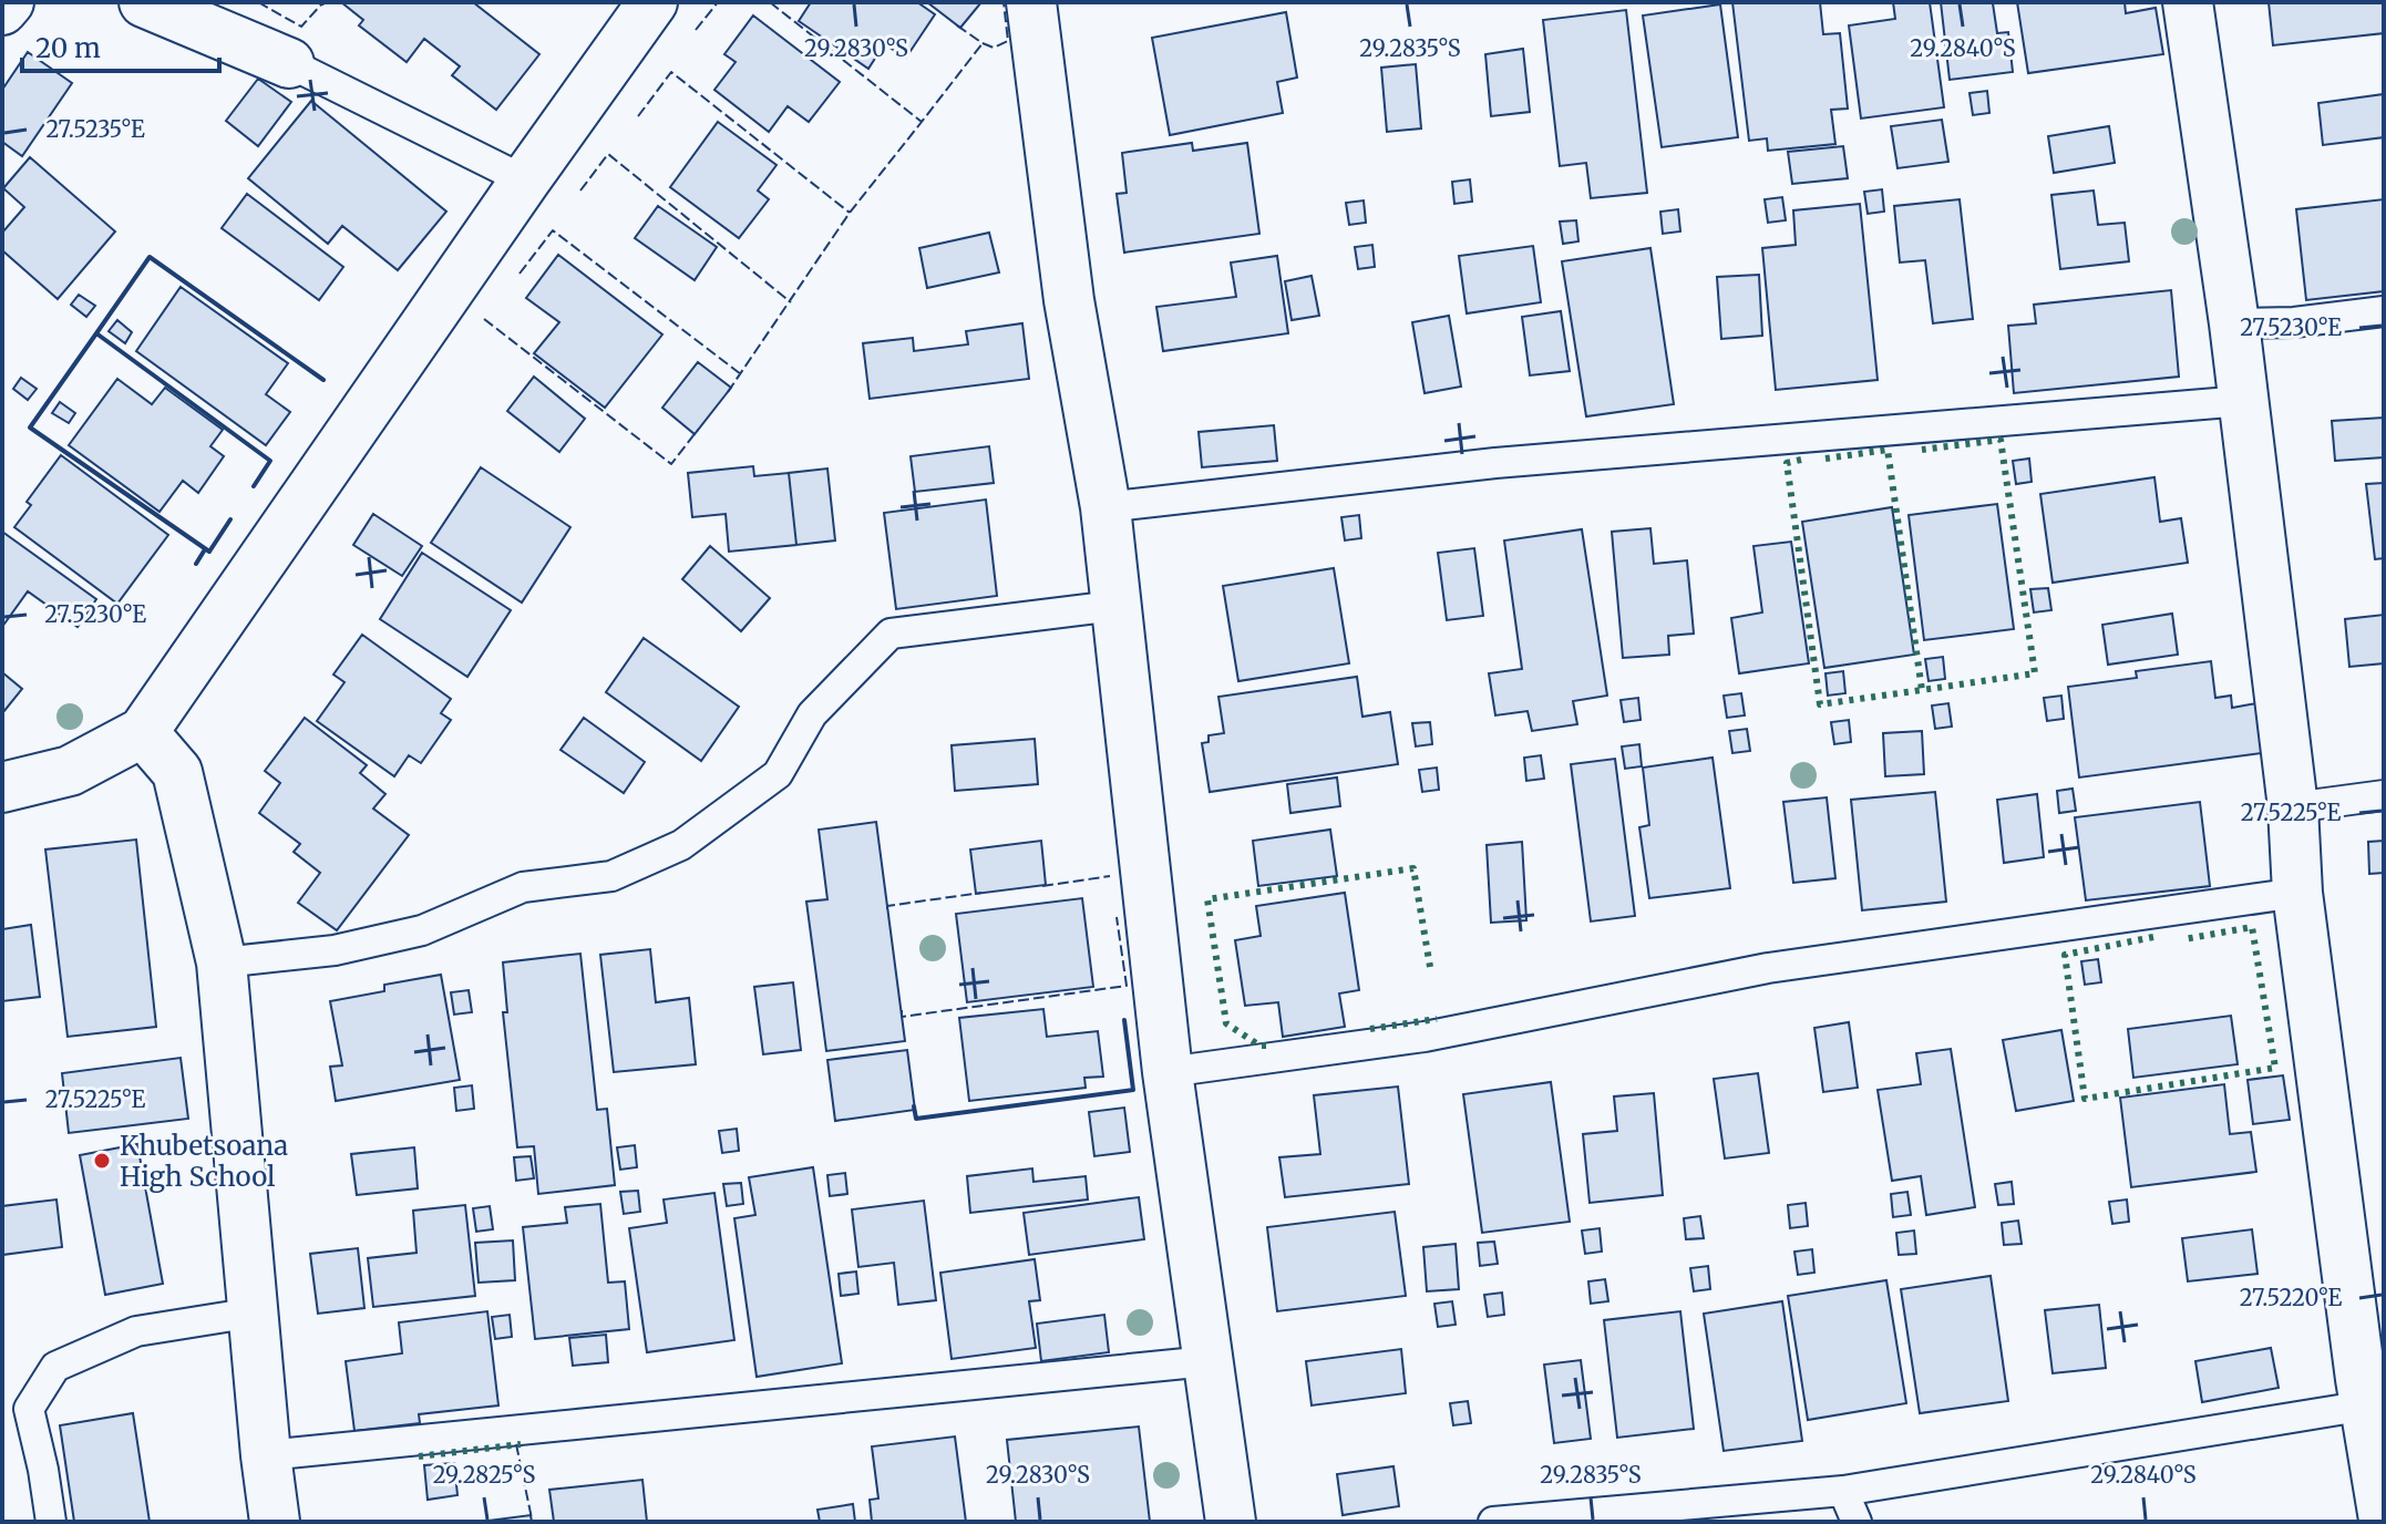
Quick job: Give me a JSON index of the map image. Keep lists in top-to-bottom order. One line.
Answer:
{"places":["Khubetsoana High School"],"scale_bar":"20 m","coordinates":["29.2830°S","29.2835°S","29.2840°S","27.5235°E","27.5230°E","27.5225°E","27.5220°E","29.2825°S"]}
